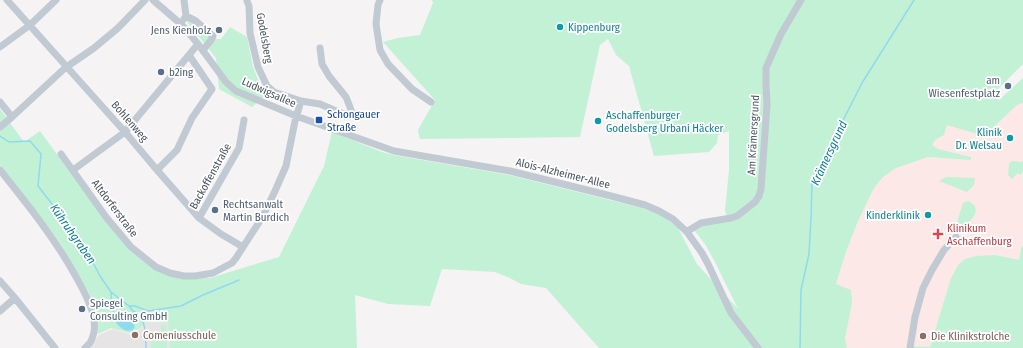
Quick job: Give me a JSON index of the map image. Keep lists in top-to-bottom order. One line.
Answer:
{"streets":{"street":["Godelsberg","Ludwigsallee","Bohlenweg","Am Krämersgrund","Alois-Alzheimer-Allee","Backoffenstraße","Altdorferstraße"]},"crossings":[["Ludwigsallee","Alois-Alzheimer-Allee"],["Ludwigsallee","Altdorferstraße"],["Bohlenweg","Backoffenstraße"],["Bohlenweg","Altdorferstraße"],["Am Krämersgrund","Alois-Alzheimer-Allee"],["Alois-Alzheimer-Allee","Altdorferstraße"]],"water":["Krämersgrund","Kühruhgraben"],"places":{"other":["Kippenburg","Jens Kienholz","b2ing","am Wiesenfestplatz","Aschaffenburger Godelsberg Urbani Häcker","Klinik Dr. Welsau","Rechtsanwalt Martin Burdich","Kinderklinik","Spiegel Consulting GmbH","Comeniusschule","Die Klinikstrolche"],"transit":["Schongauer Straße"],"health":["Klinikum Aschaffenburg"]}}
